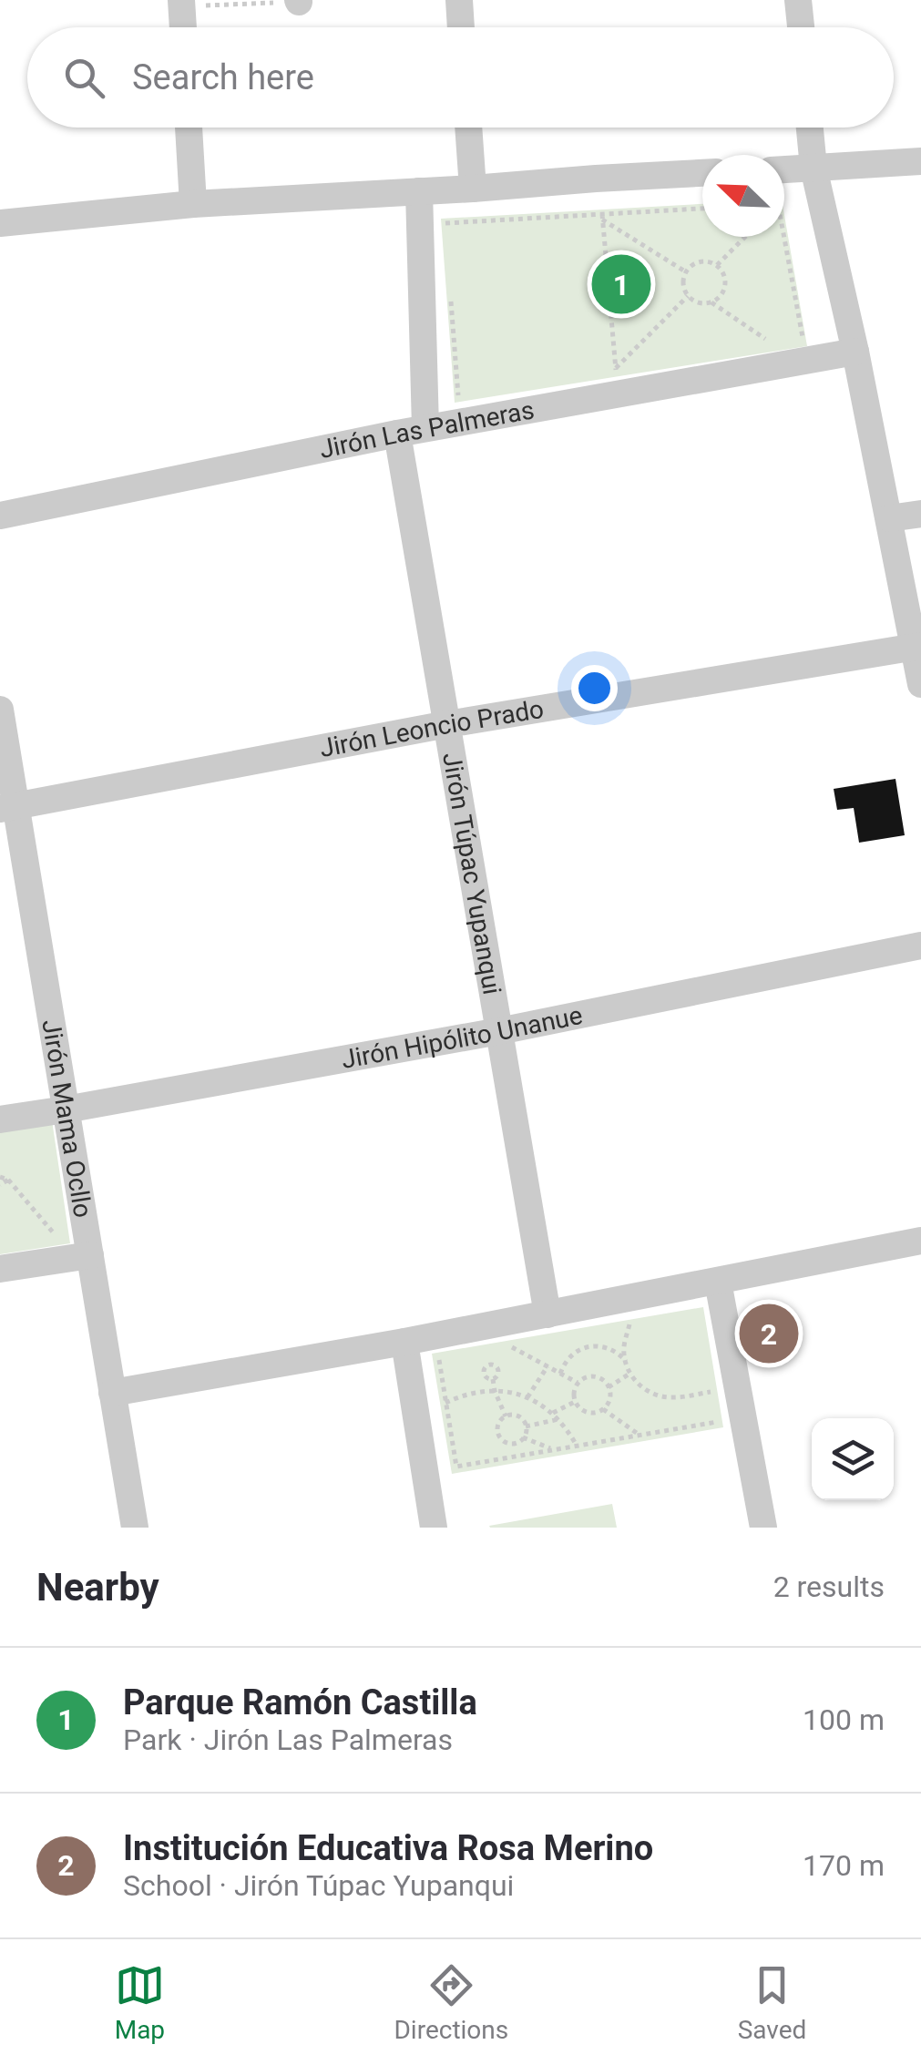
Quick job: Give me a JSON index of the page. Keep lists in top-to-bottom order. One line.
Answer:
{"streets":{"street":["Jirón Las Palmeras","Jirón Leoncio Prado","Jirón Túpac Yupanqui","Jirón Hipólito Unanue","Jirón Mama Ocllo"]},"crossings":[["Jirón Las Palmeras","Jirón Túpac Yupanqui"],["Jirón Leoncio Prado","Jirón Túpac Yupanqui"],["Jirón Leoncio Prado","Jirón Mama Ocllo"],["Jirón Túpac Yupanqui","Jirón Hipólito Unanue"],["Jirón Hipólito Unanue","Jirón Mama Ocllo"]],"north":"top left","page":{"search":"Search here","pins":["1","2"],"heading":["Nearby","2 results"],"list":[{"mark":"1","name":"Parque Ramón Castilla","note":"Park · Jirón Las Palmeras","value":"100 m"},{"mark":"2","name":"Institución Educativa Rosa Merino","note":"School · Jirón Túpac Yupanqui","value":"170 m"}],"nav":["Map","Directions","Saved"]}}
